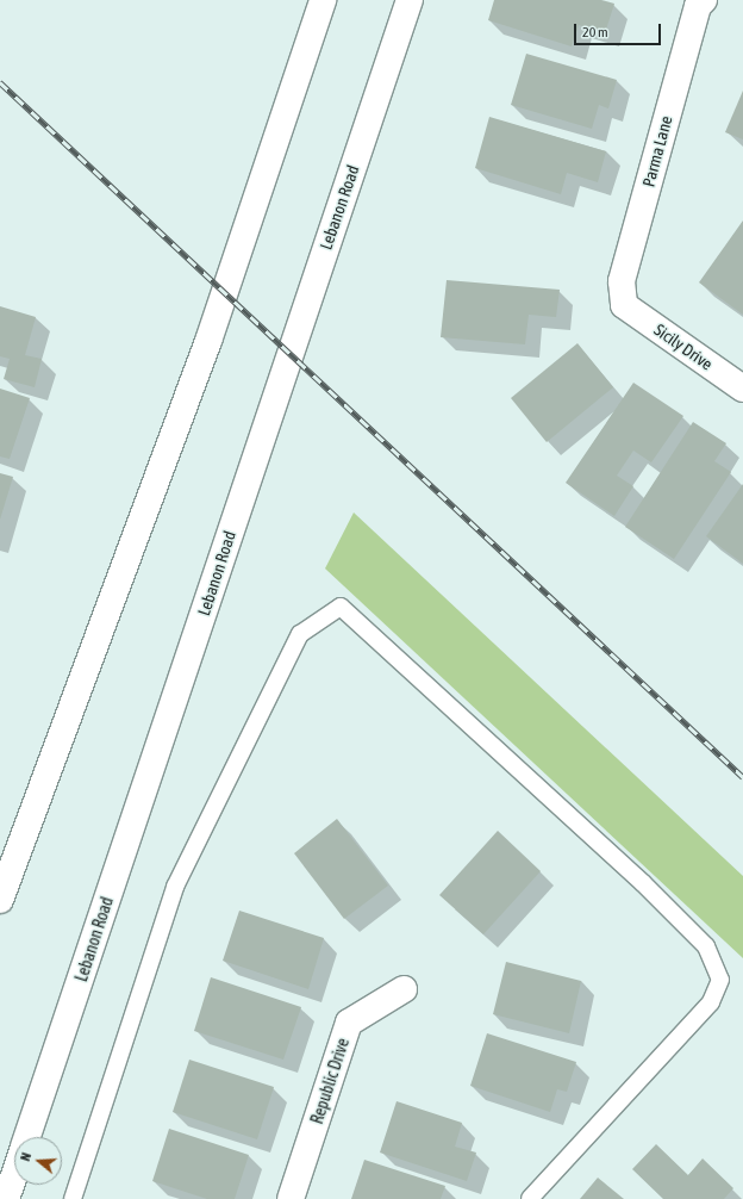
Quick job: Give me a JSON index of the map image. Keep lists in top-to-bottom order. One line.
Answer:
{"streets":{"main road":["Parma Lane","Lebanon Road","Sicily Drive","Republic Drive"]},"crossings":[["Parma Lane","Sicily Drive"]],"scale_bar":"20 m","north":"left"}
